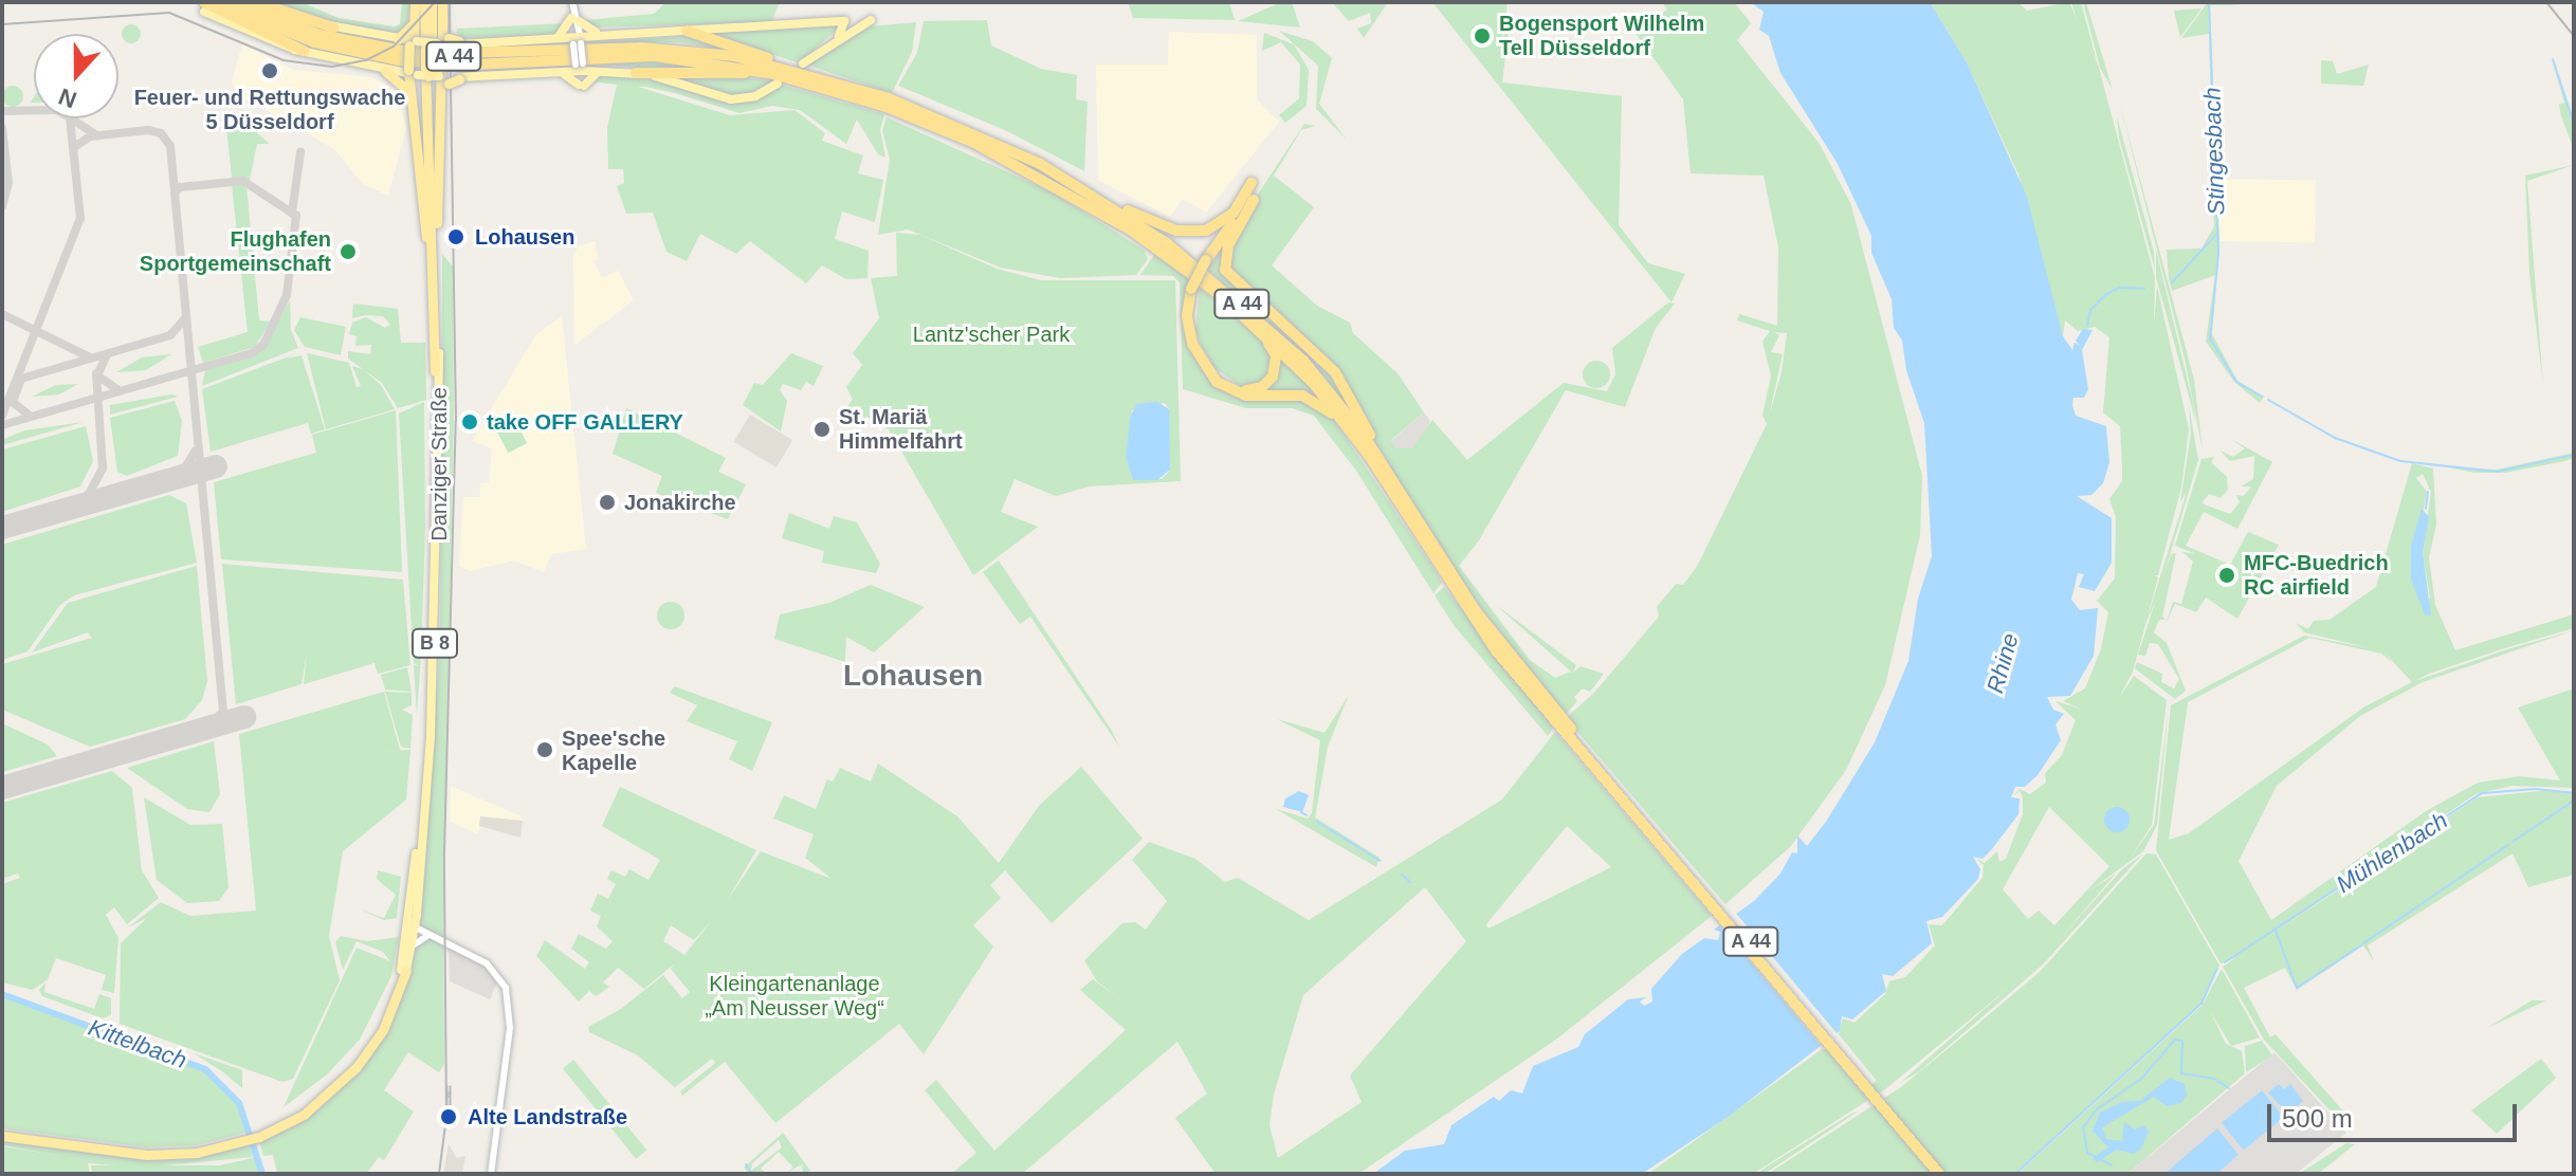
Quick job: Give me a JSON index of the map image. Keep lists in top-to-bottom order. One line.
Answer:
{"streets":{"highway":["A 44","Danziger Straße","B 8"]},"districts":["Lohausen"],"water":["Stingesbach","Rhine","Mühlenbach","Kittelbach"],"parks":["Lantz'scher Park","Kleingartenanlage „Am Neusser Weg“"],"places":["Bogensport Wilhelm Tell Düsseldorf","Feuer- und Rettungswache 5 Düsseldorf","Lohausen","Flughafen Sportgemeinschaft","take OFF GALLERY","St. Mariä Himmelfahrt","Jonakirche","MFC-Buedrich RC airfield","Spee'sche Kapelle","Alte Landstraße"],"scale_bar":"500 m","north":"bottom"}
